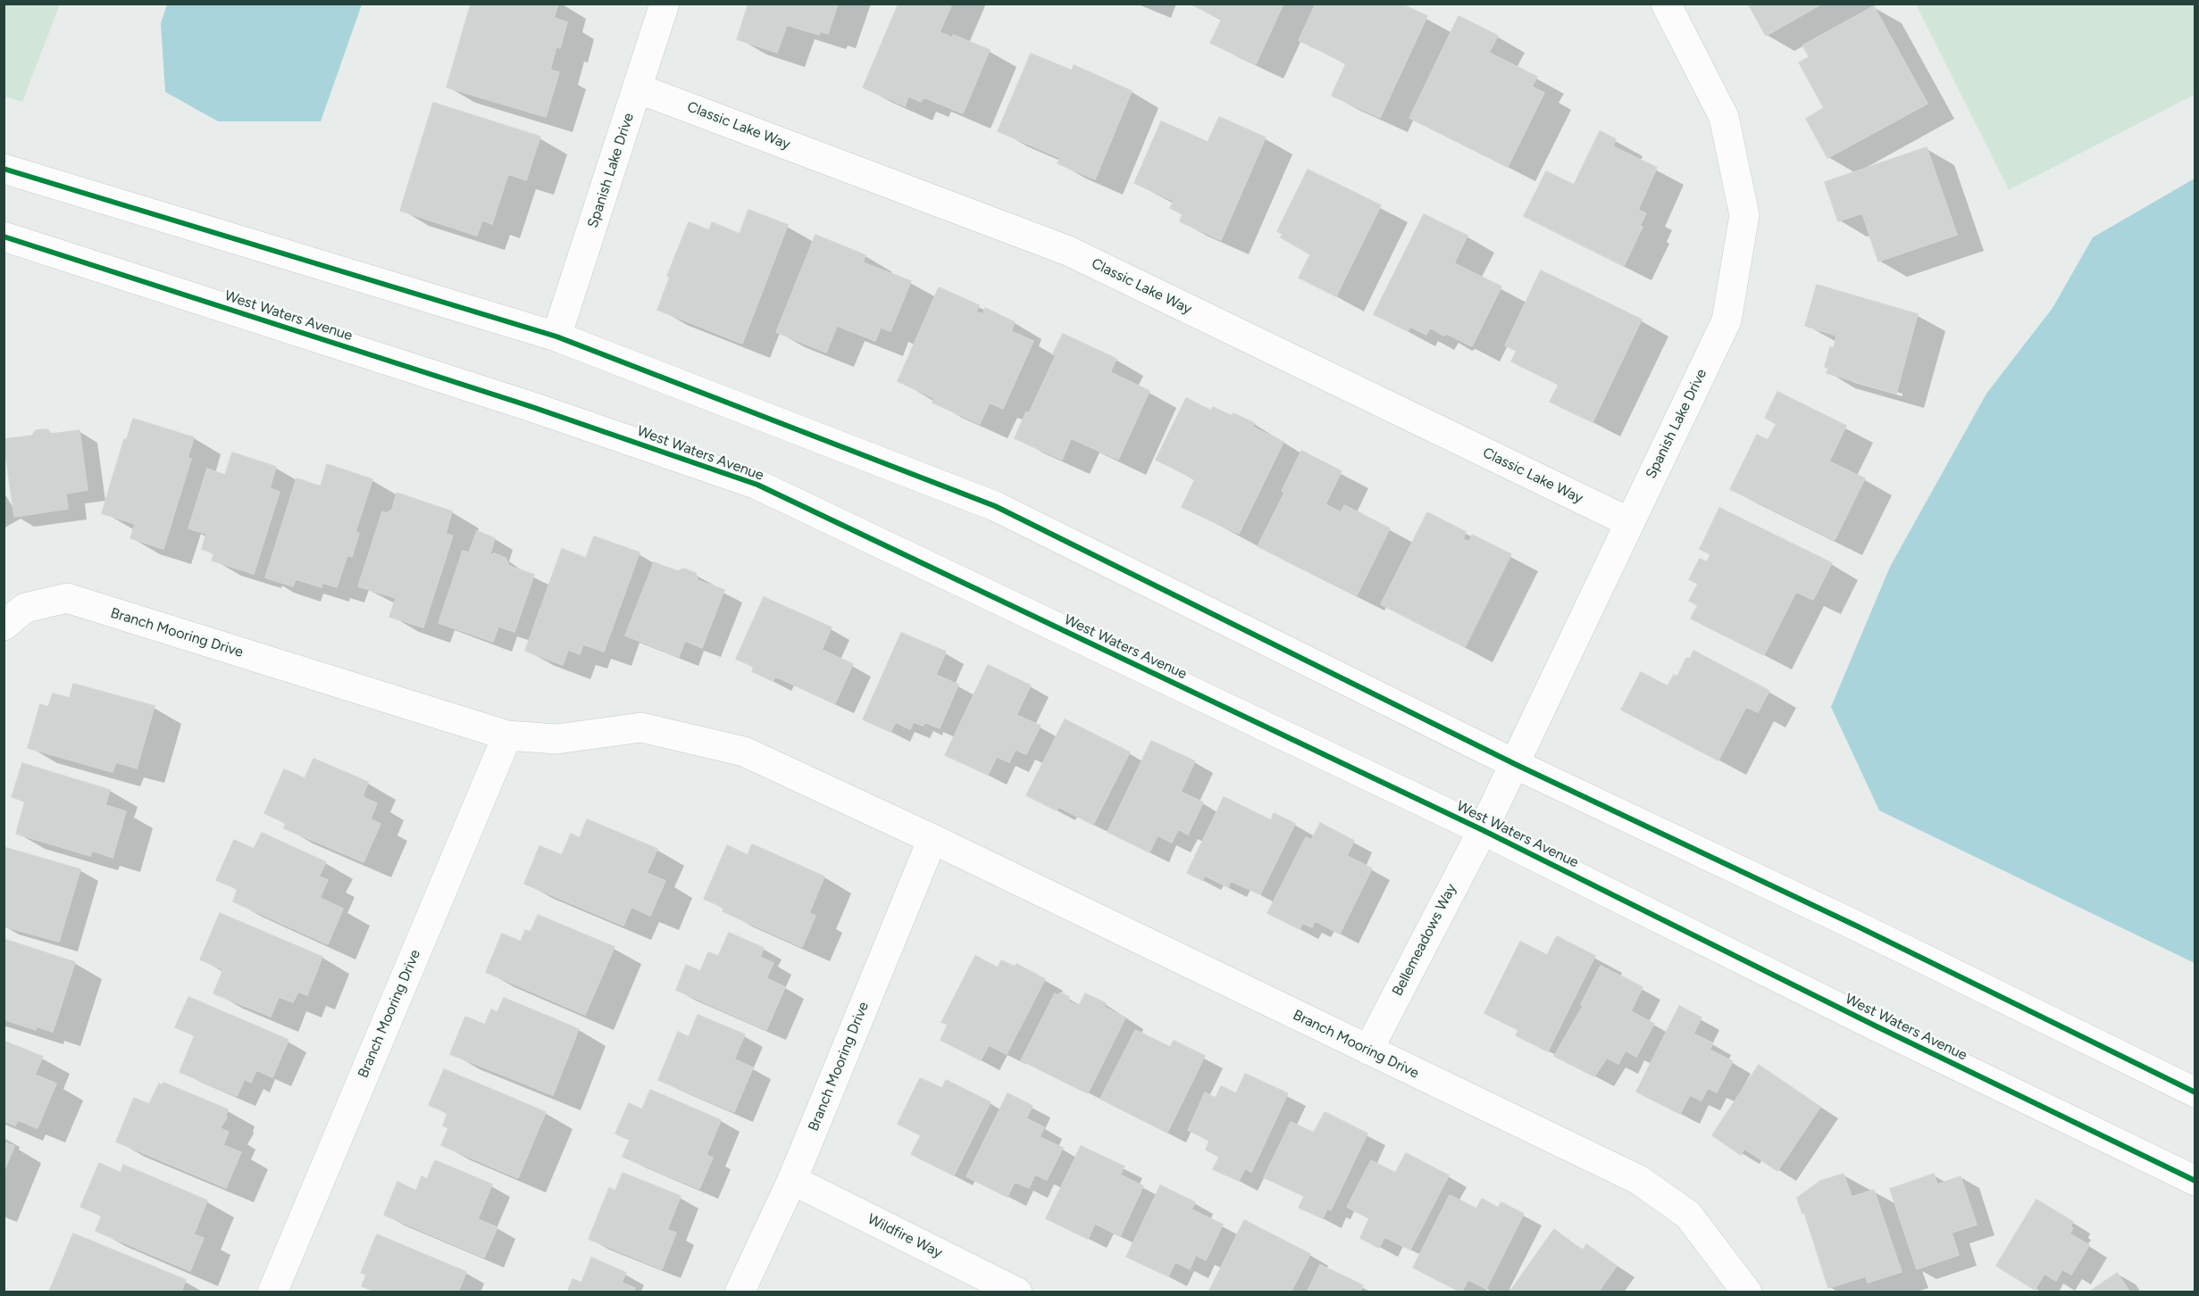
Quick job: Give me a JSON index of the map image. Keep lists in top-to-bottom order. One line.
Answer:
{"streets":{"street":["Classic Lake Way","Spanish Lake Drive","West Waters Avenue","Branch Mooring Drive","Bellemeadows Way","Wildfire Way"]},"crossings":[["Classic Lake Way","Spanish Lake Drive"],["Spanish Lake Drive","West Waters Avenue"],["Spanish Lake Drive","Bellemeadows Way"],["West Waters Avenue","Bellemeadows Way"],["Branch Mooring Drive","Bellemeadows Way"],["Branch Mooring Drive","Wildfire Way"]]}
